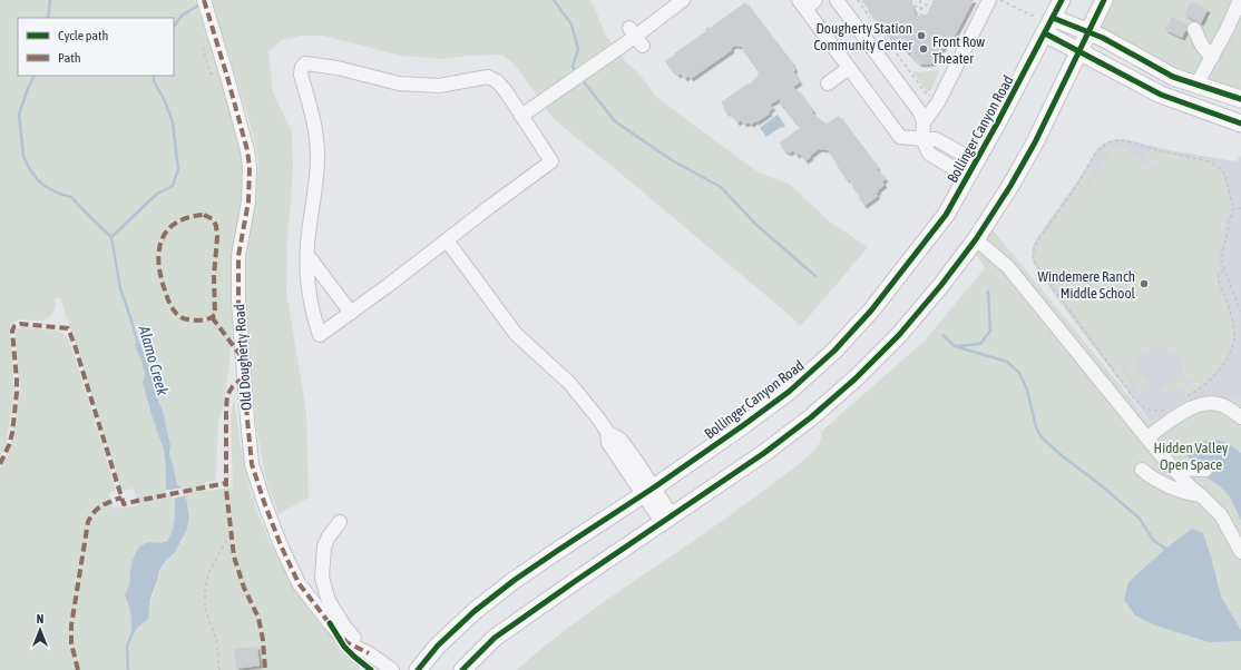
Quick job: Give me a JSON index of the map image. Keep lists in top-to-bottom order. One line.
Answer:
{"streets":{"main road":["Bollinger Canyon Road"],"street":["Old Dougherty Road"]},"water":["Alamo Creek"],"parks":["Hidden Valley Open Space"],"places":["Dougherty Station Community Center","Front Row Theater","Windemere Ranch Middle School"],"legend":["Cycle path","Path"],"north":"top"}
